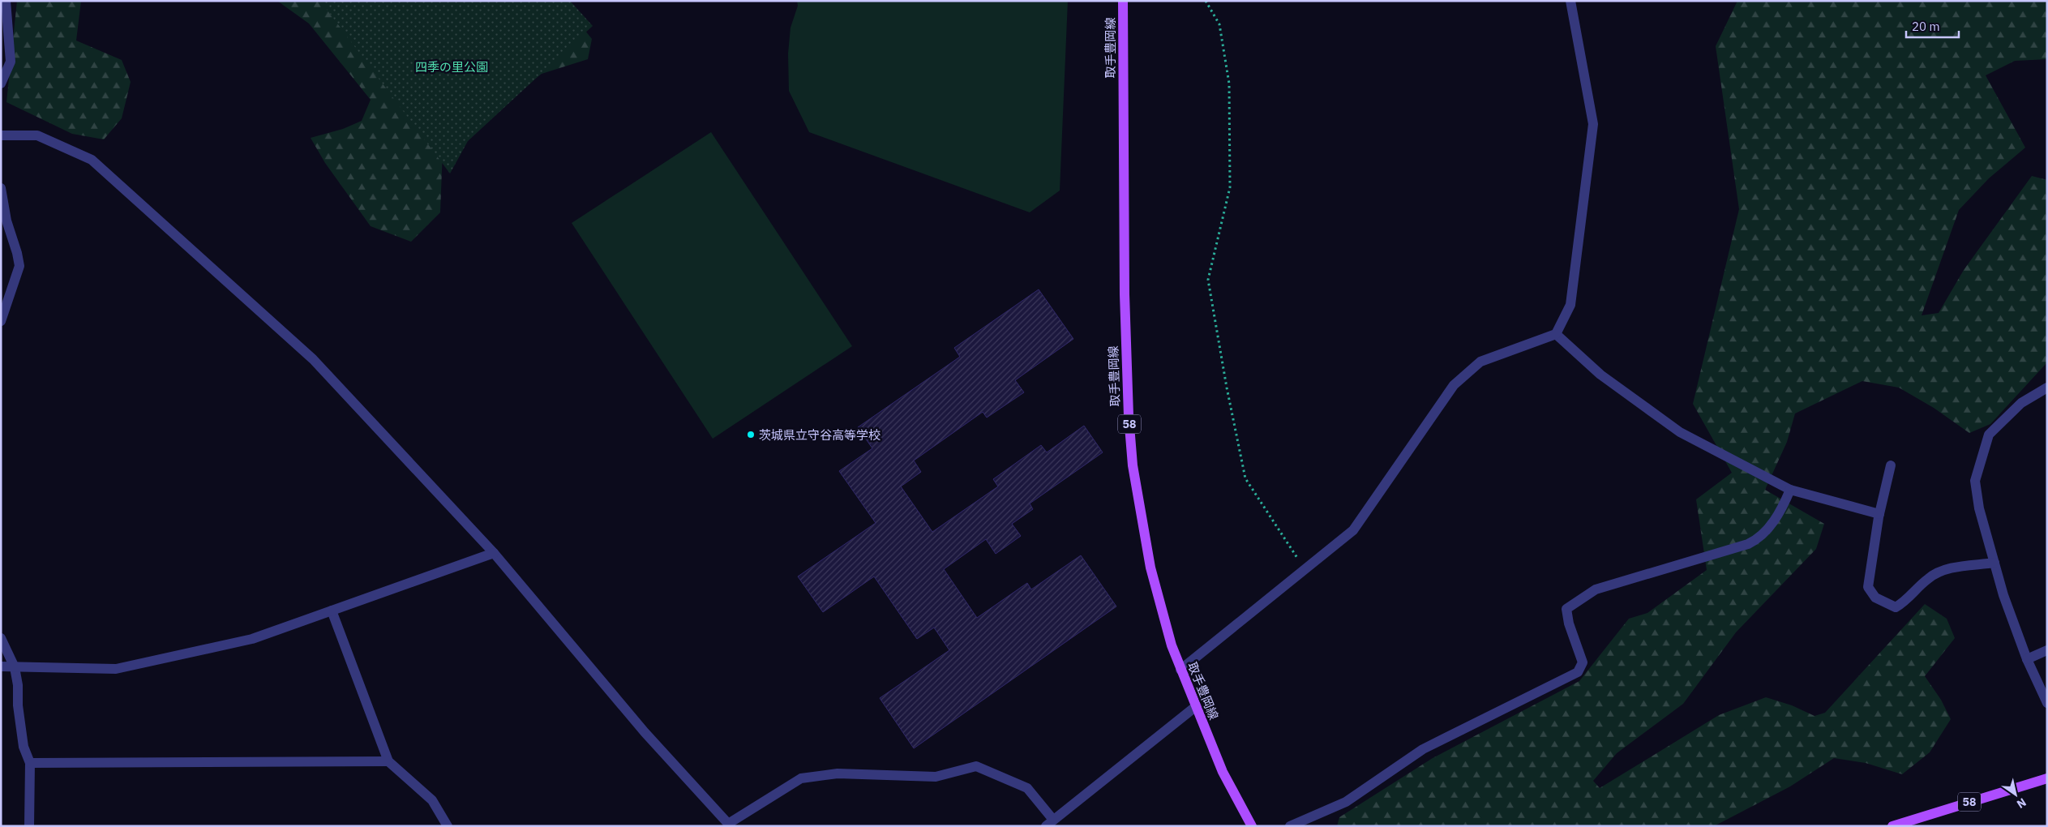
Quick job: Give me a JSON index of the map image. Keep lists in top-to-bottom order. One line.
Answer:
{"streets":{"main road":["取手豊岡線","58"]},"parks":["四季の里公園"],"places":["茨城県立守谷高等学校"],"scale_bar":"20 m","north":"bottom right"}
